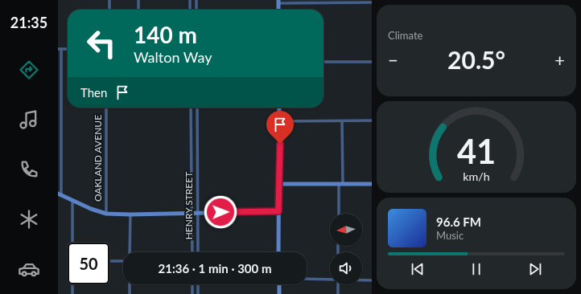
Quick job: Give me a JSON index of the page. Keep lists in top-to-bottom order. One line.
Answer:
{"streets":{"street":["OAKLAND AVENUE","HENRY STREET"]},"north":"left","page":{"tabs":"21:35","tile":"Climate","turn":["140 m","Walton Way"],"heat":["−","20.5°","+"],"then":"Then","song":["96.6 FM","Music"],"limit":"50","trip":"21:36 · 1 min · 300 m","gauge":["41","km/h"]}}
